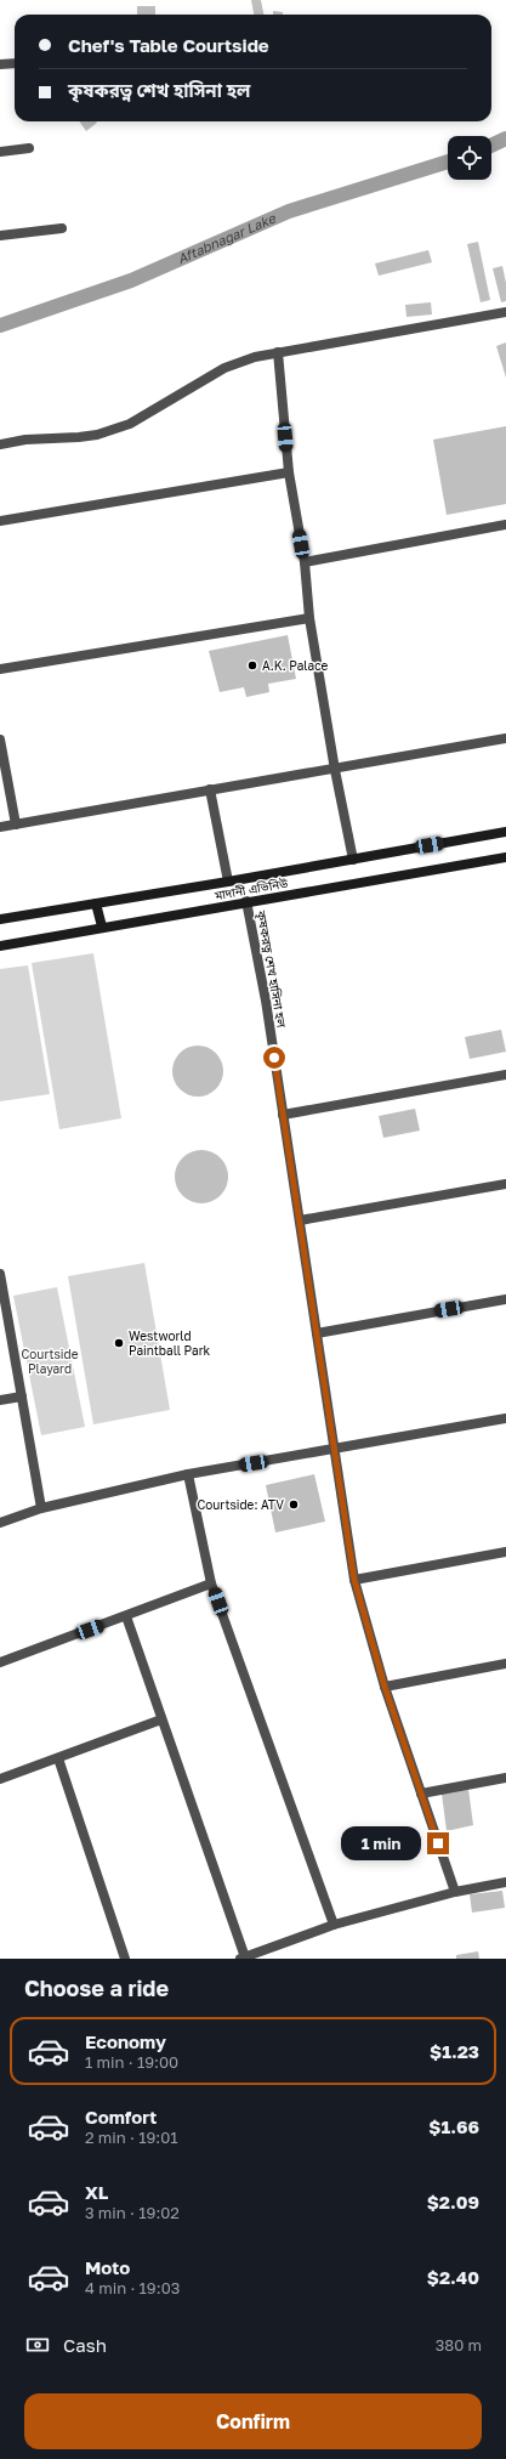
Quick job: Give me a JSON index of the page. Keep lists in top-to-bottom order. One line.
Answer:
{"streets":{"main road":["মাদানী এভিনিউ"],"street":["কৃষকরত্ন শেখ হাসিনা হল"]},"crossings":[["মাদানী এভিনিউ","কৃষকরত্ন শেখ হাসিনা হল"]],"water":["Aftabnagar Lake"],"parks":["Courtside Playard"],"places":["A.K. Palace","Westworld Paintball Park","Courtside: ATV"],"page":{"banner":["Chef's Table Courtside","কৃষকরত্ন শেখ হাসিনা হল"],"bubble":"1 min","heading":"Choose a ride","list":[{"name":"Economy","note":"1 min · 19:00","value":"$1.23"},{"name":"Comfort","note":"2 min · 19:01","value":"$1.66"},{"name":"XL","note":"3 min · 19:02","value":"$2.09"},{"name":"Moto","note":"4 min · 19:03","value":"$2.40"}],"pay":["Cash","380 m"],"buttons":"Confirm"}}
